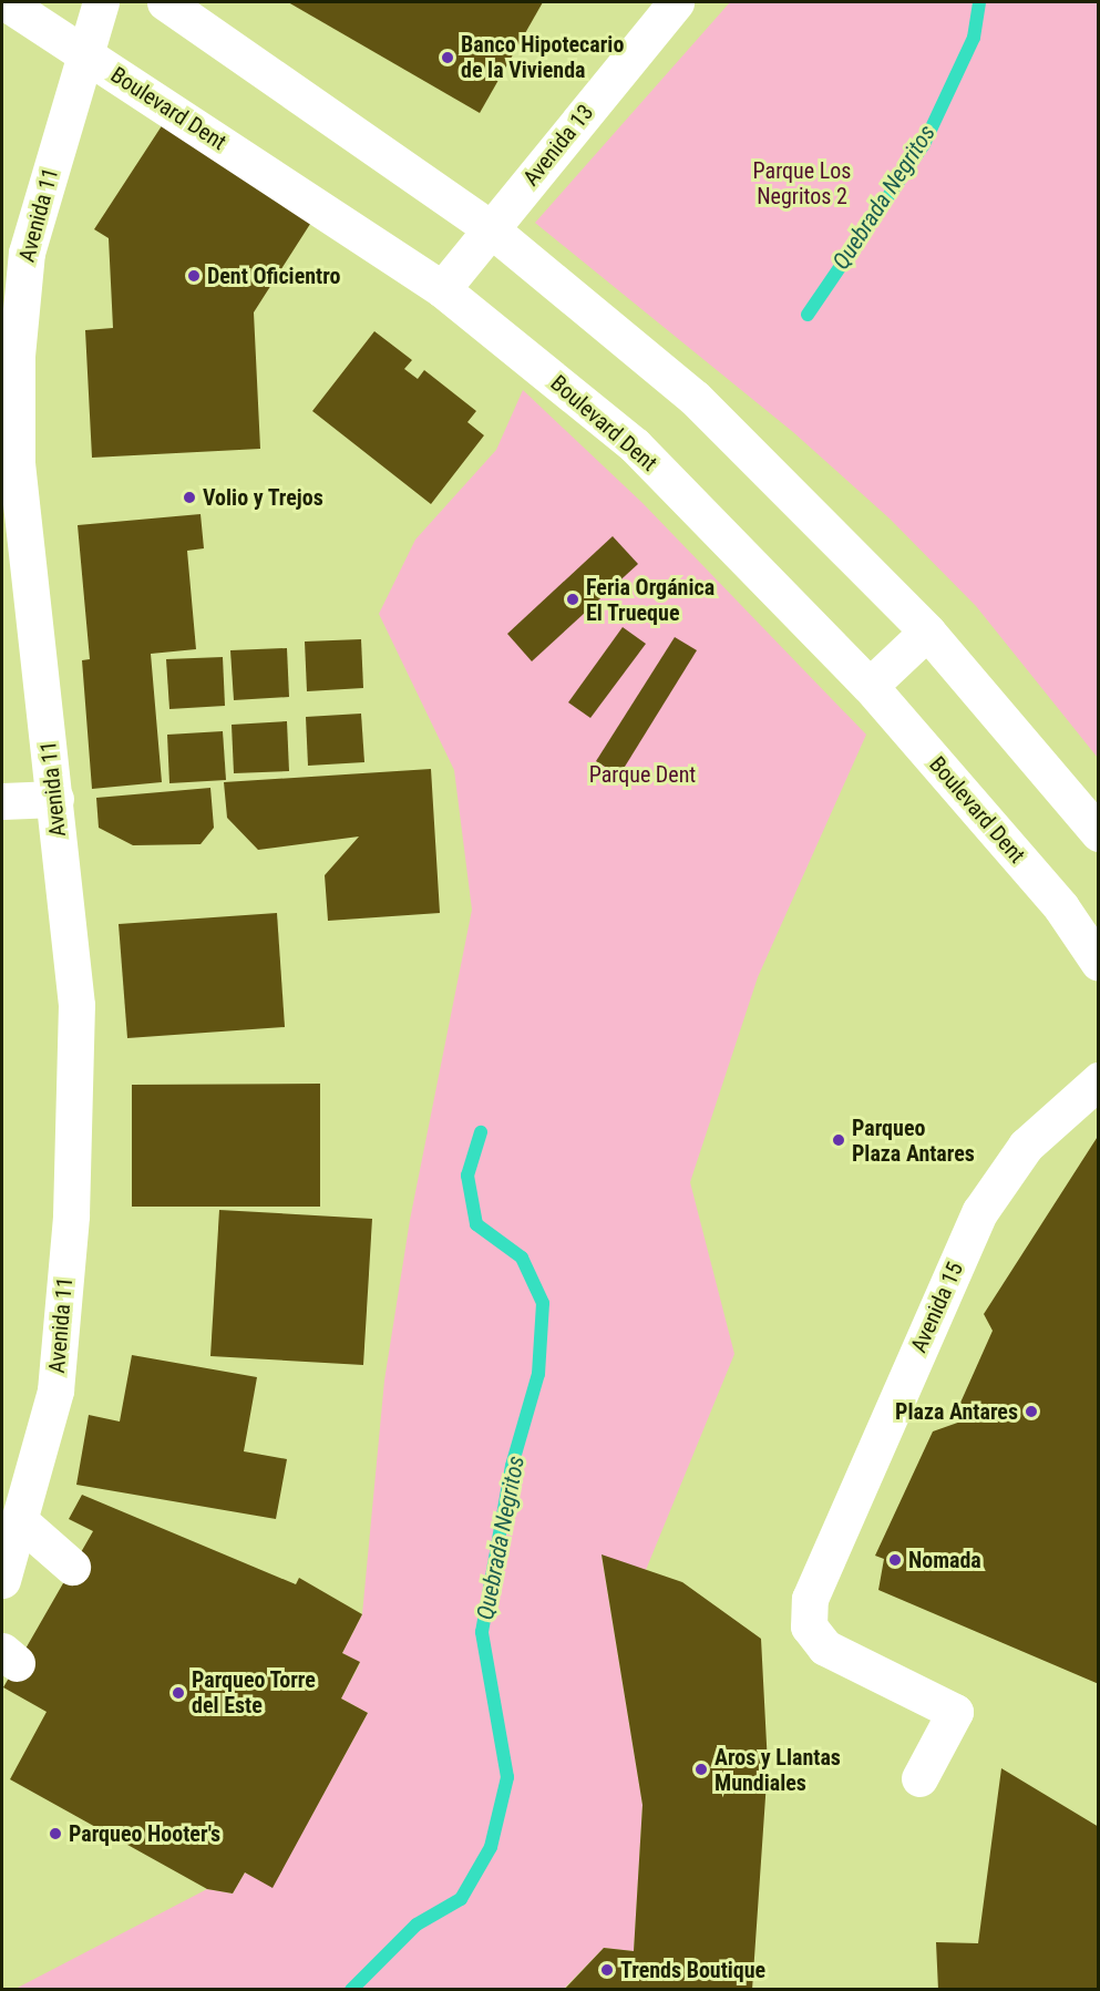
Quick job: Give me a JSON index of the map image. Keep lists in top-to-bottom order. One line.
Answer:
{"streets":{"street":["Boulevard Dent","Avenida 13","Avenida 11","Avenida 15"]},"crossings":[["Boulevard Dent","Avenida 13"],["Boulevard Dent","Avenida 11"]],"water":["Quebrada Negritos"],"parks":["Parque Los Negritos 2","Parque Dent"],"places":["Banco Hipotecario de la Vivienda","Dent Oficientro","Volio y Trejos","Feria Orgánica El Trueque","Parqueo Plaza Antares","Plaza Antares","Nomada","Parqueo Torre del Este","Aros y Llantas Mundiales","Parqueo Hooter's","Trends Boutique"]}
